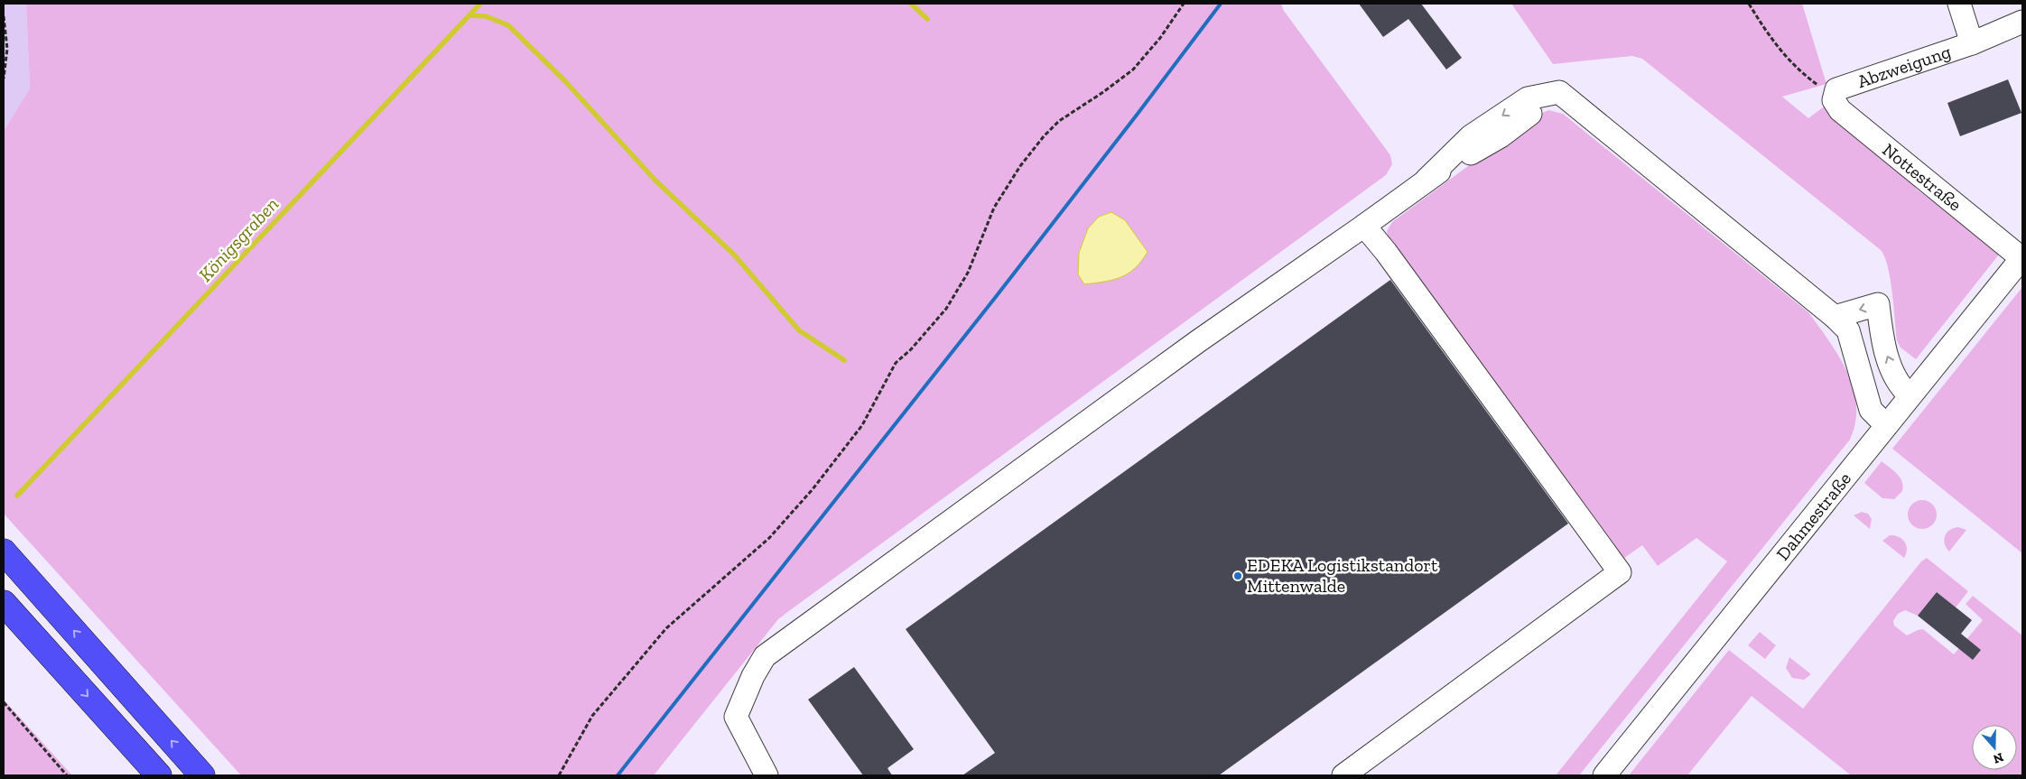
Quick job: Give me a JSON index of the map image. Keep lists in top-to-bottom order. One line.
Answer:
{"streets":{"street":["Abzweigung","Nottestraße","Dahmestraße"]},"crossings":[["Abzweigung","Nottestraße"],["Nottestraße","Dahmestraße"]],"water":["Königsgraben"],"places":["EDEKA Logistikstandort Mittenwalde"],"north":"bottom"}
